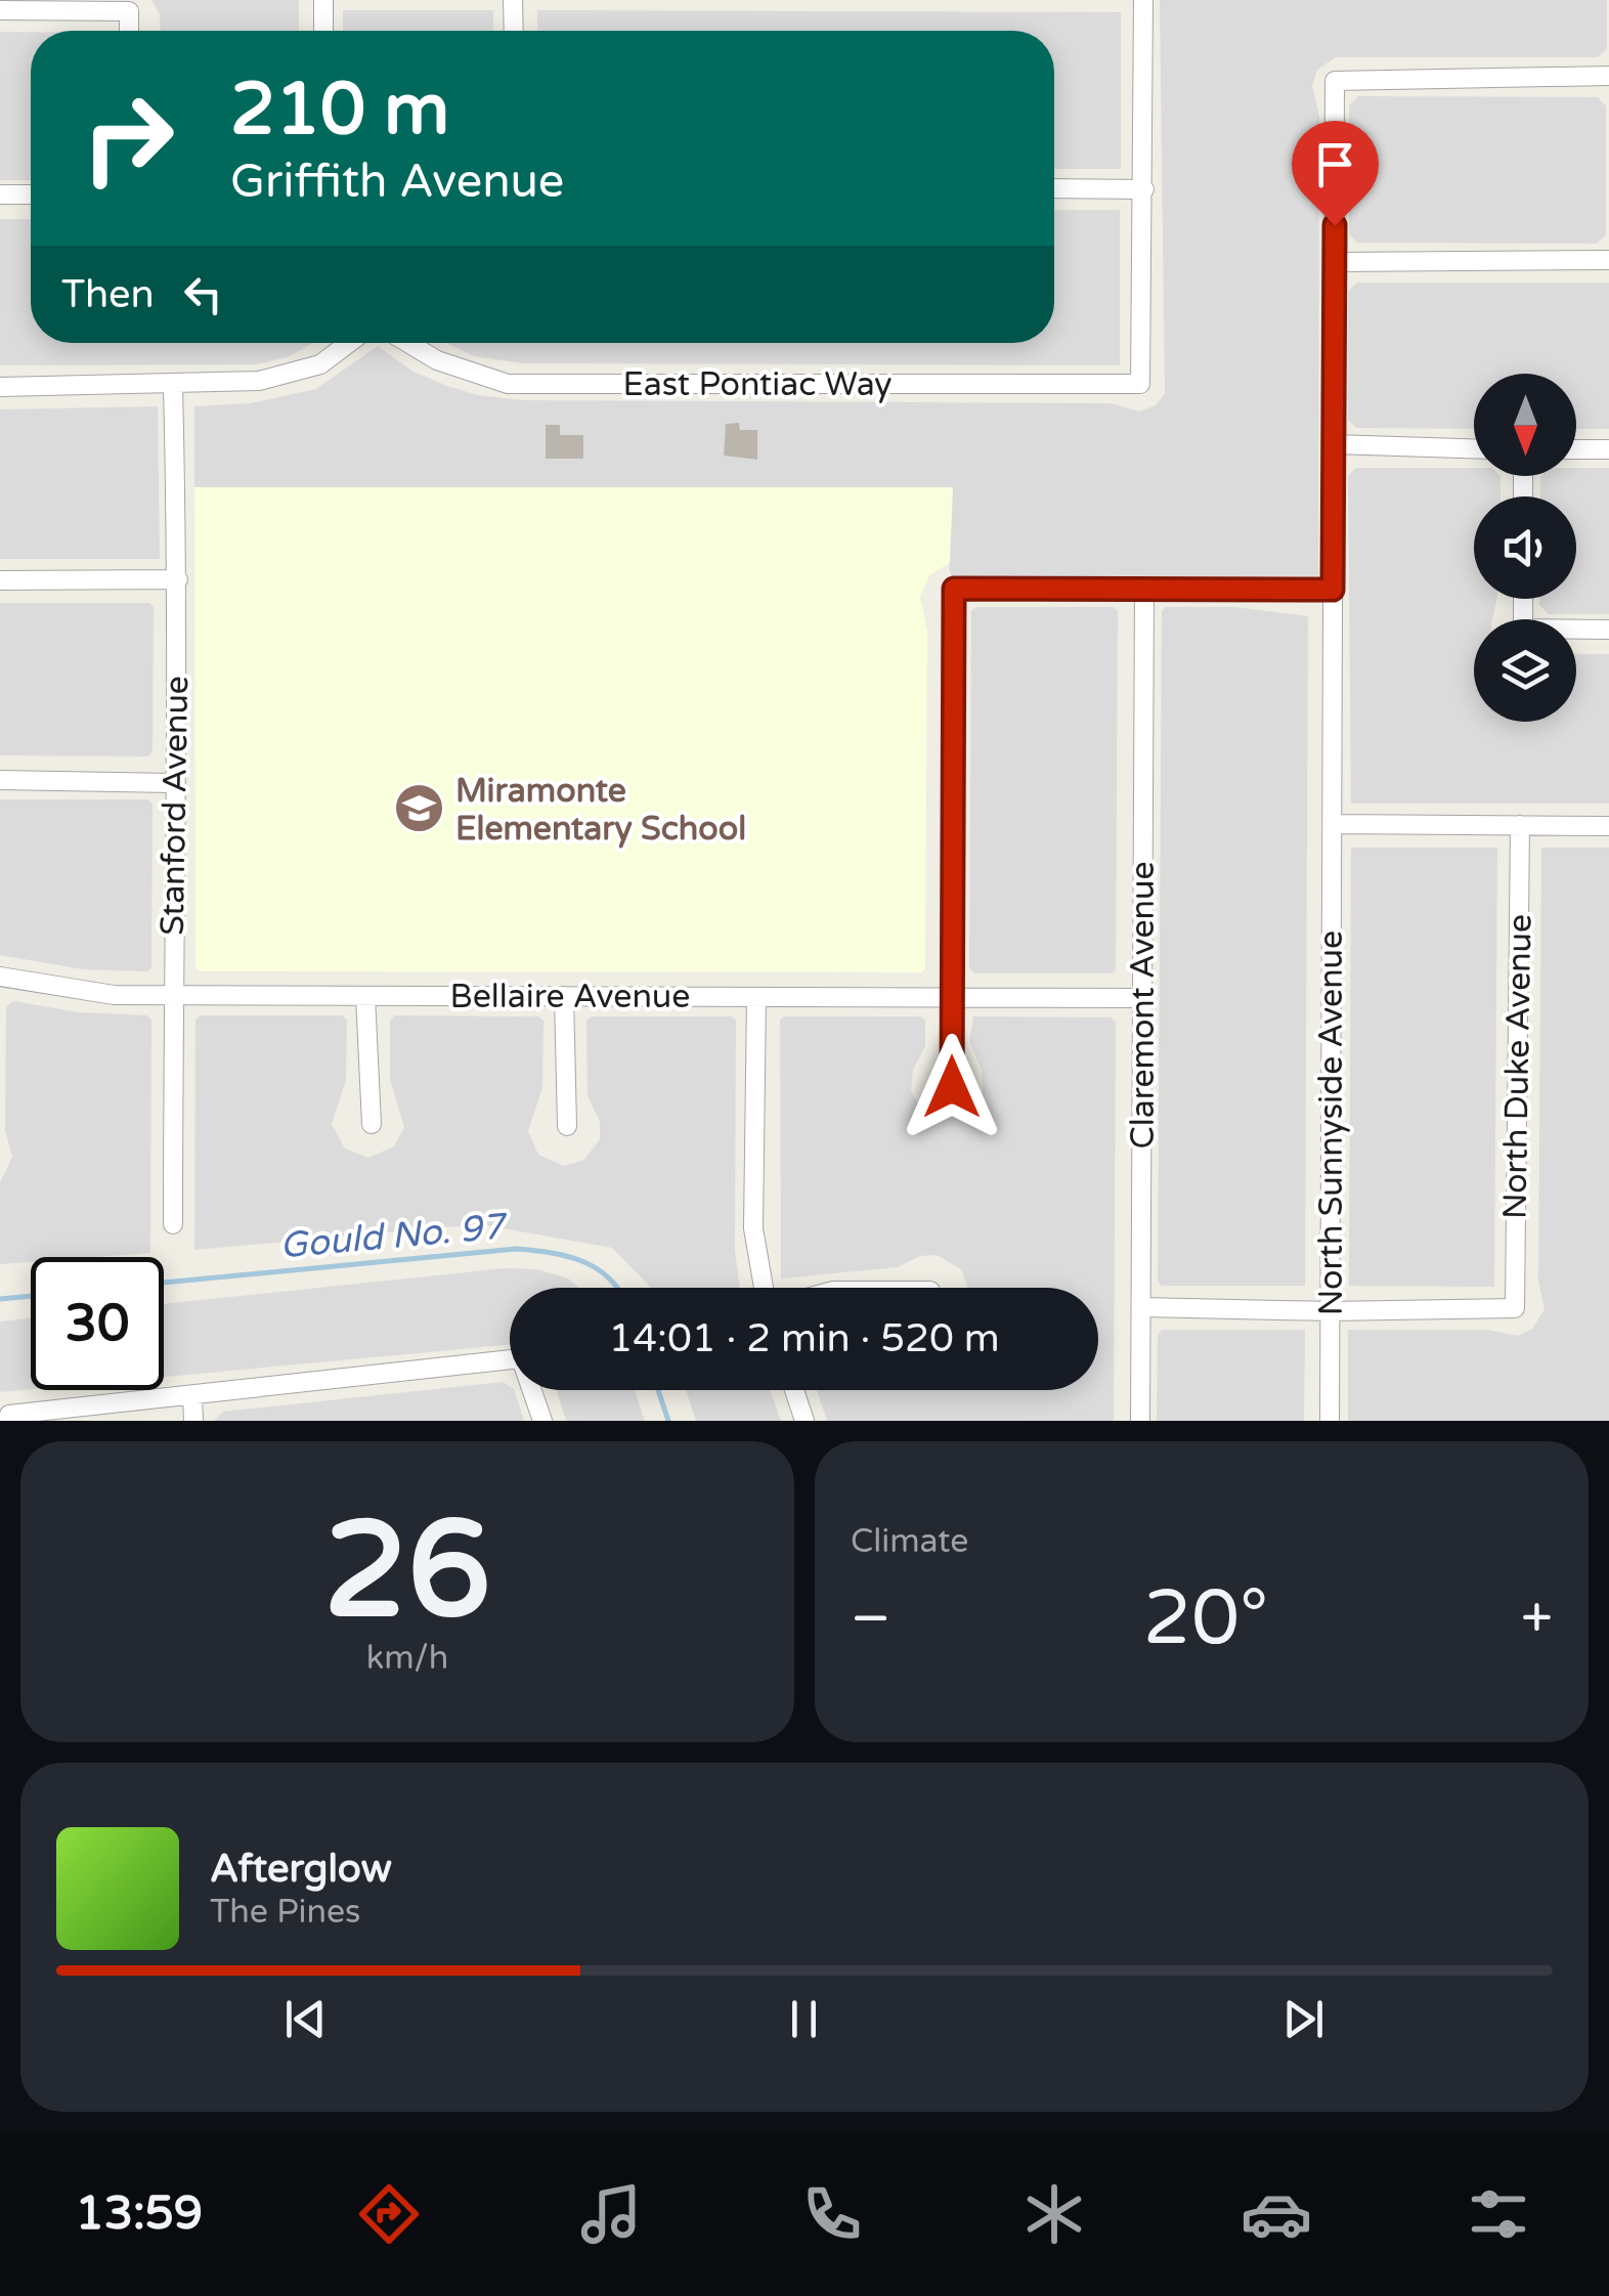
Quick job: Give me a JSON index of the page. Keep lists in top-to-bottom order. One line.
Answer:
{"streets":{"street":["East Pontiac Way","Stanford Avenue","Bellaire Avenue","Claremont Avenue","North Duke Avenue","North Sunnyside Avenue"]},"crossings":[["Stanford Avenue","Bellaire Avenue"],["Bellaire Avenue","Claremont Avenue"],["North Duke Avenue","North Sunnyside Avenue"]],"water":["Gould No. 97"],"places":{"school or university":["Miramonte Elementary School"]},"north":"bottom","page":{"turn":["210 m","Griffith Avenue"],"then":"Then","limit":"30","trip":"14:01 · 2 min · 520 m","tile":[["26","km/h"],"Climate"],"heat":["−","20°","+"],"song":["Afterglow","The Pines"],"tabs":"13:59"}}
